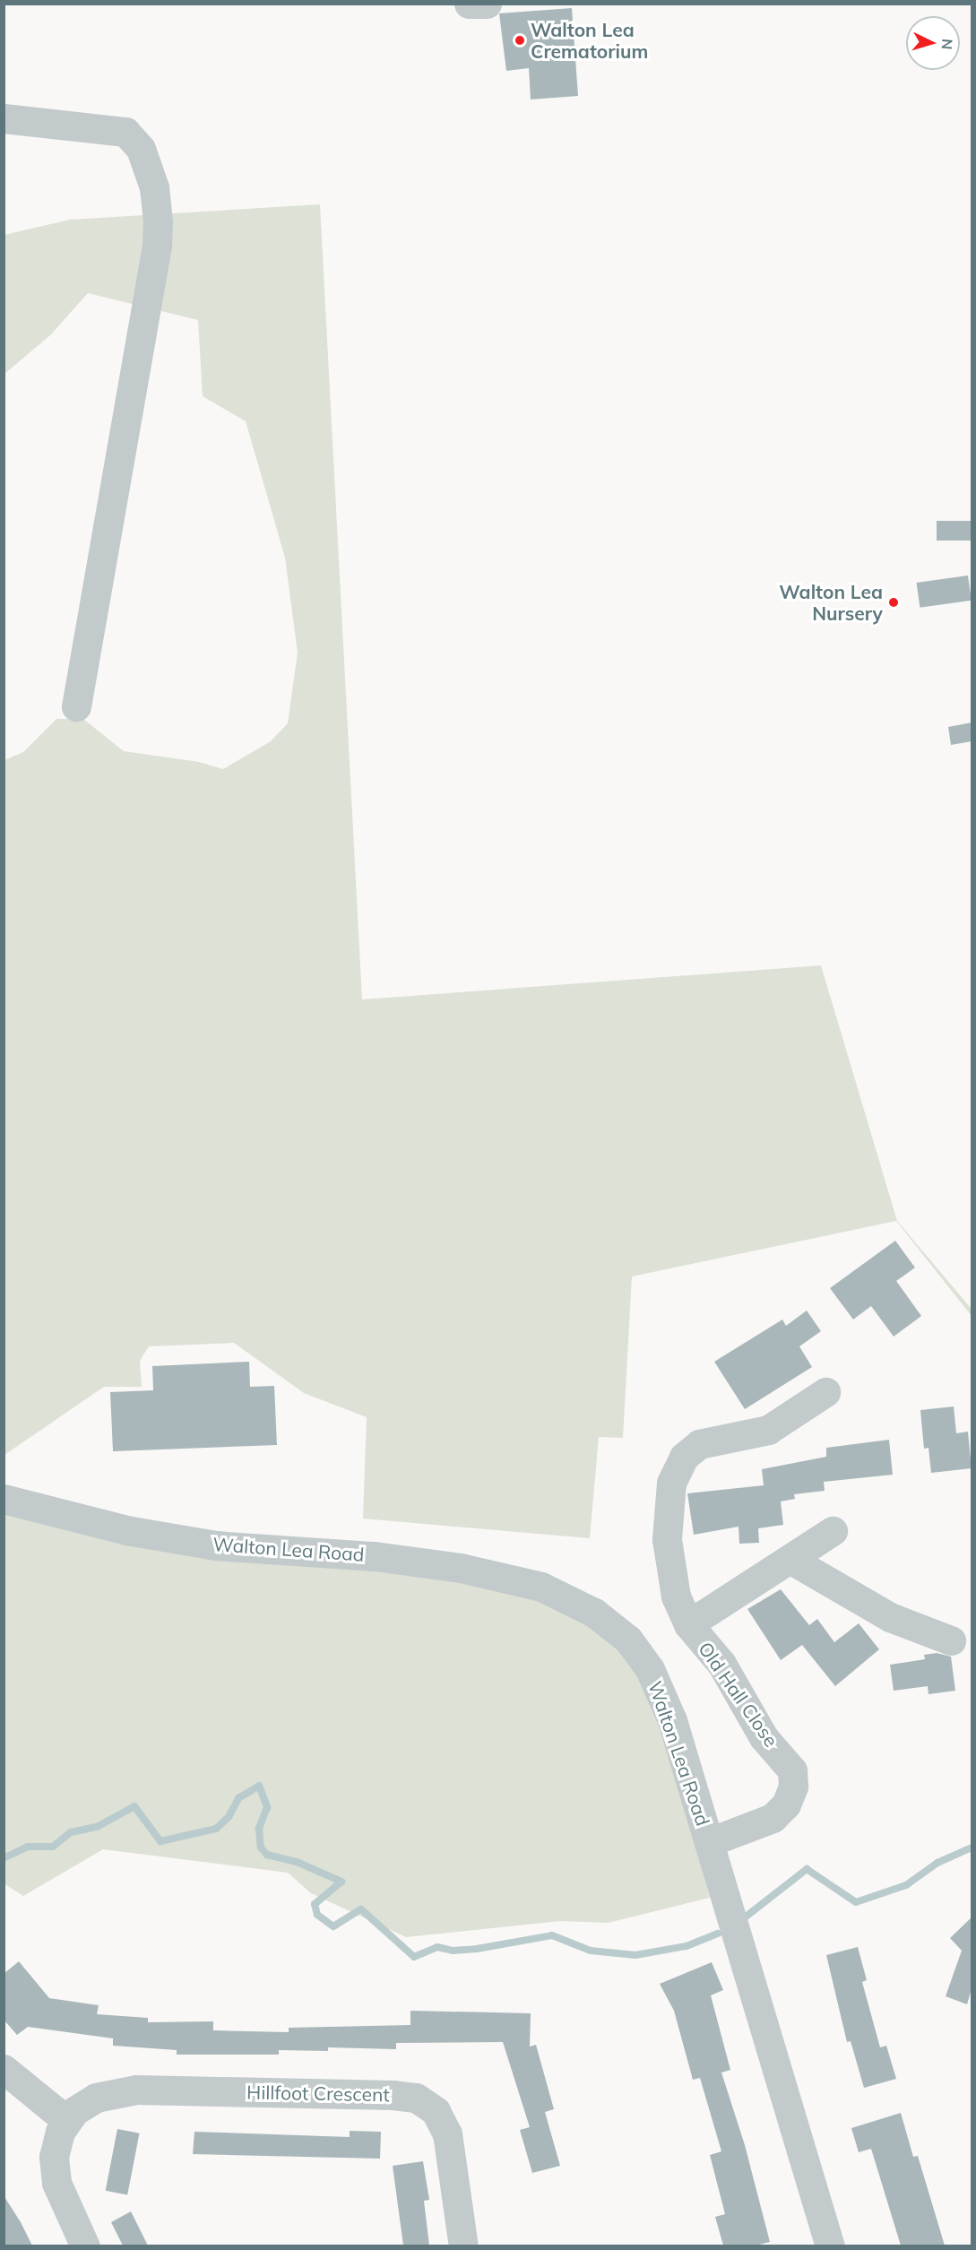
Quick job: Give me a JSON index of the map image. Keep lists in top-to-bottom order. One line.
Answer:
{"streets":{"street":["Walton Lea Road","Old Hall Close","Hillfoot Crescent"]},"crossings":[["Walton Lea Road","Old Hall Close"]],"places":["Walton Lea Crematorium","Walton Lea Nursery"],"north":"right"}
